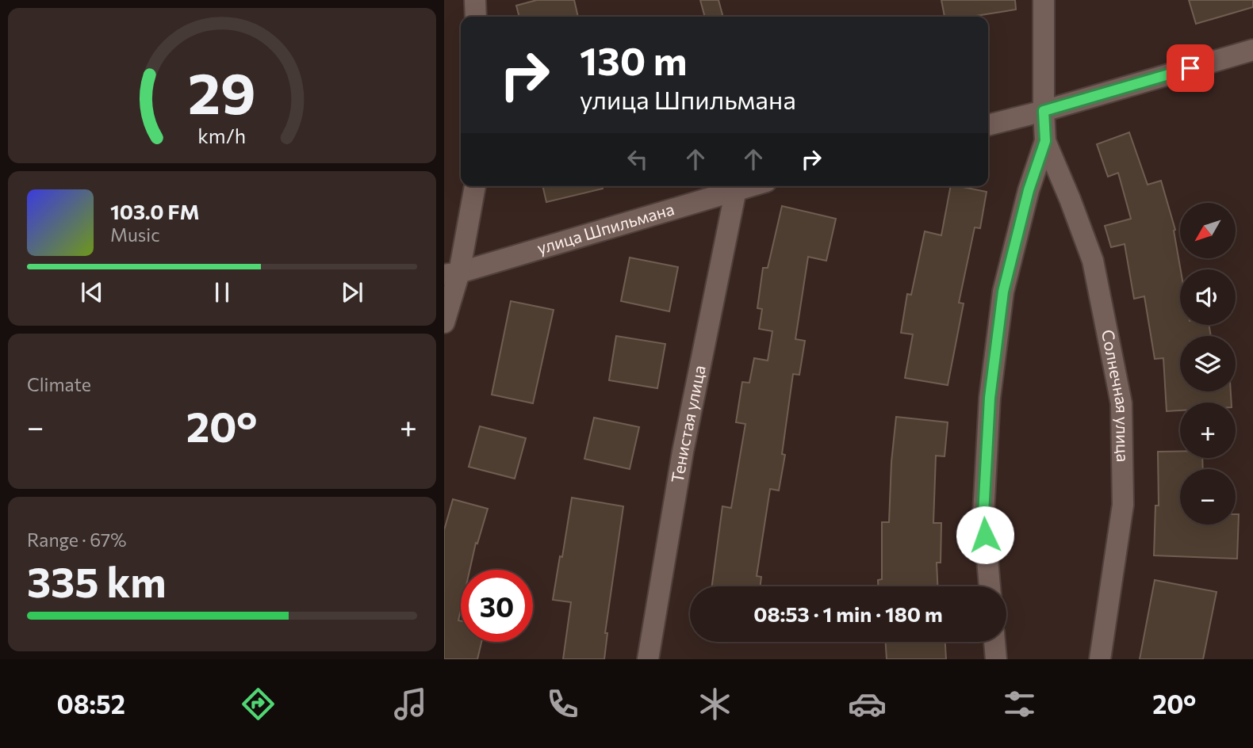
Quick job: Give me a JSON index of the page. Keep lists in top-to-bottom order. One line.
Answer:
{"streets":{"street":["улица Шпильмана","Солнечная улица","Тенистая улица"]},"crossings":[["улица Шпильмана","Тенистая улица"]],"north":"bottom left","page":{"turn":["130 m","улица Шпильмана"],"song":["103.0 FM","Music"],"map_buttons":["+","−"],"tile":["Climate",["Range · 67%","335 km"]],"heat":["−","20°","+"],"limit":"30","trip":"08:53 · 1 min · 180 m","tabs":["08:52","20°"],"gauge":["29","km/h"]}}
